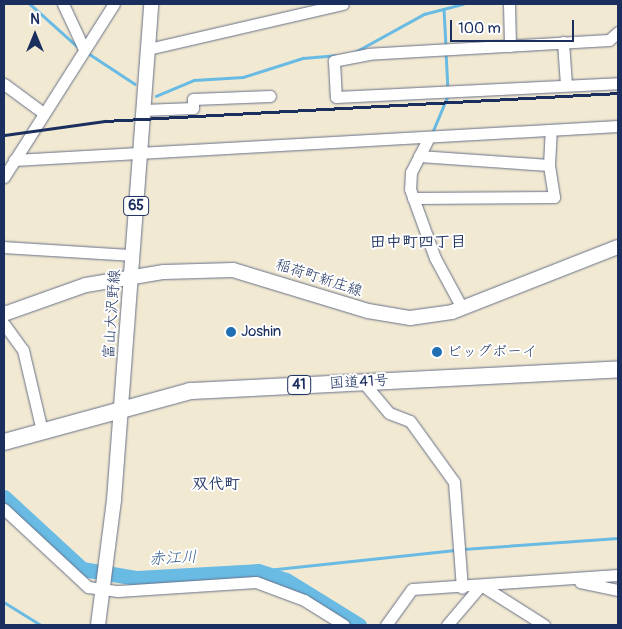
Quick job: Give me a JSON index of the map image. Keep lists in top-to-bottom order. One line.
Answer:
{"streets":{"highway":["国道41号","41"],"main road":["65","稲荷町新庄線","富山大沢野線"]},"crossings":[["稲荷町新庄線","富山大沢野線"],["富山大沢野線","国道41号"]],"districts":["田中町四丁目","双代町"],"water":["赤江川"],"places":["Joshin","ビッグボーイ"],"scale_bar":"100 m","north":"top"}
